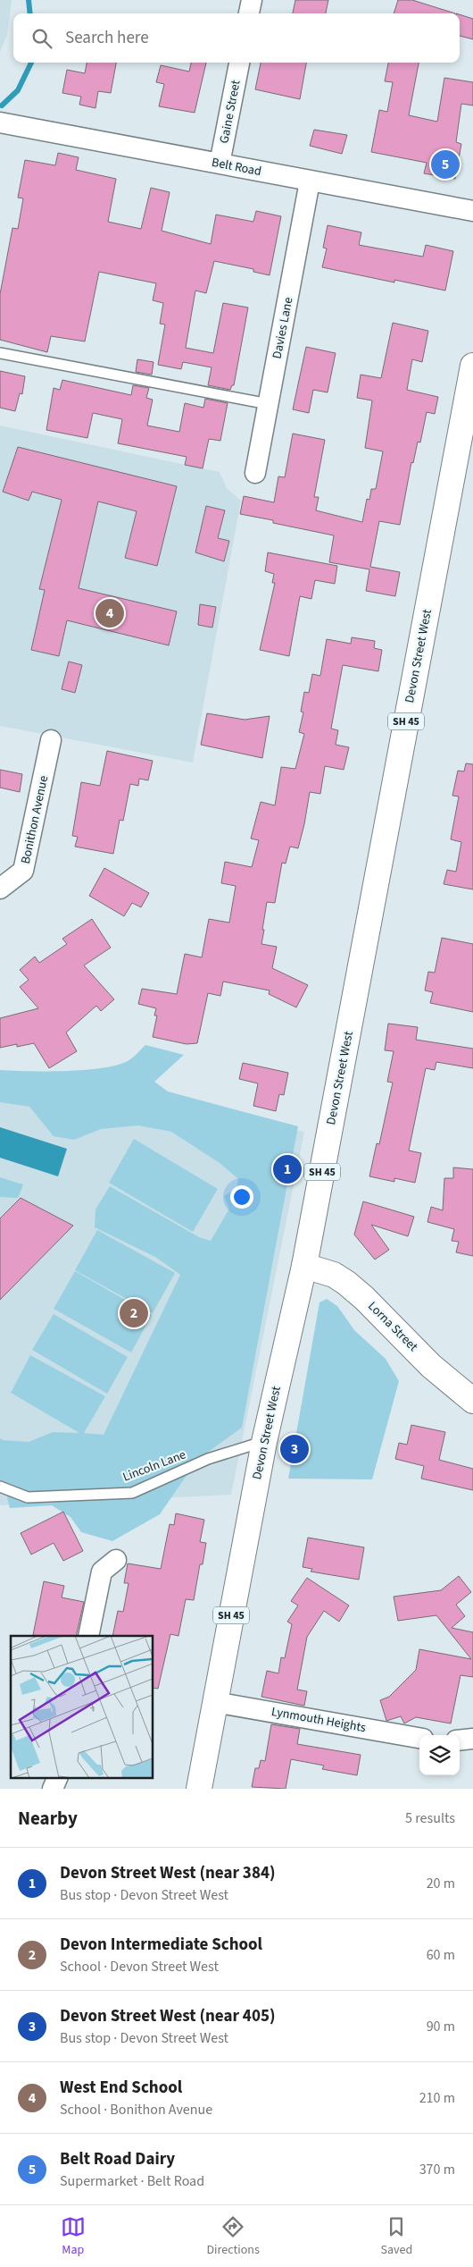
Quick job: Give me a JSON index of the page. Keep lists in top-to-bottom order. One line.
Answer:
{"streets":{"main road":["Devon Street West","SH 45","Lorna Street"],"street":["Gaine Street","Belt Road","Davies Lane","Bonithon Avenue","Lynmouth Heights"],"lane":["Lincoln Lane"]},"crossings":[["Gaine Street","Belt Road"],["Belt Road","Davies Lane"],["Devon Street West","Lorna Street"],["Devon Street West","Lincoln Lane"],["Devon Street West","Lynmouth Heights"]],"page":{"search":"Search here","pins":["5","4","1","2","3"],"heading":["Nearby","5 results"],"list":[{"mark":"1","name":"Devon Street West (near 384)","note":"Bus stop · Devon Street West","value":"20 m"},{"mark":"2","name":"Devon Intermediate School","note":"School · Devon Street West","value":"60 m"},{"mark":"3","name":"Devon Street West (near 405)","note":"Bus stop · Devon Street West","value":"90 m"},{"mark":"4","name":"West End School","note":"School · Bonithon Avenue","value":"210 m"},{"mark":"5","name":"Belt Road Dairy","note":"Supermarket · Belt Road","value":"370 m"}],"nav":["Map","Directions","Saved"]}}
